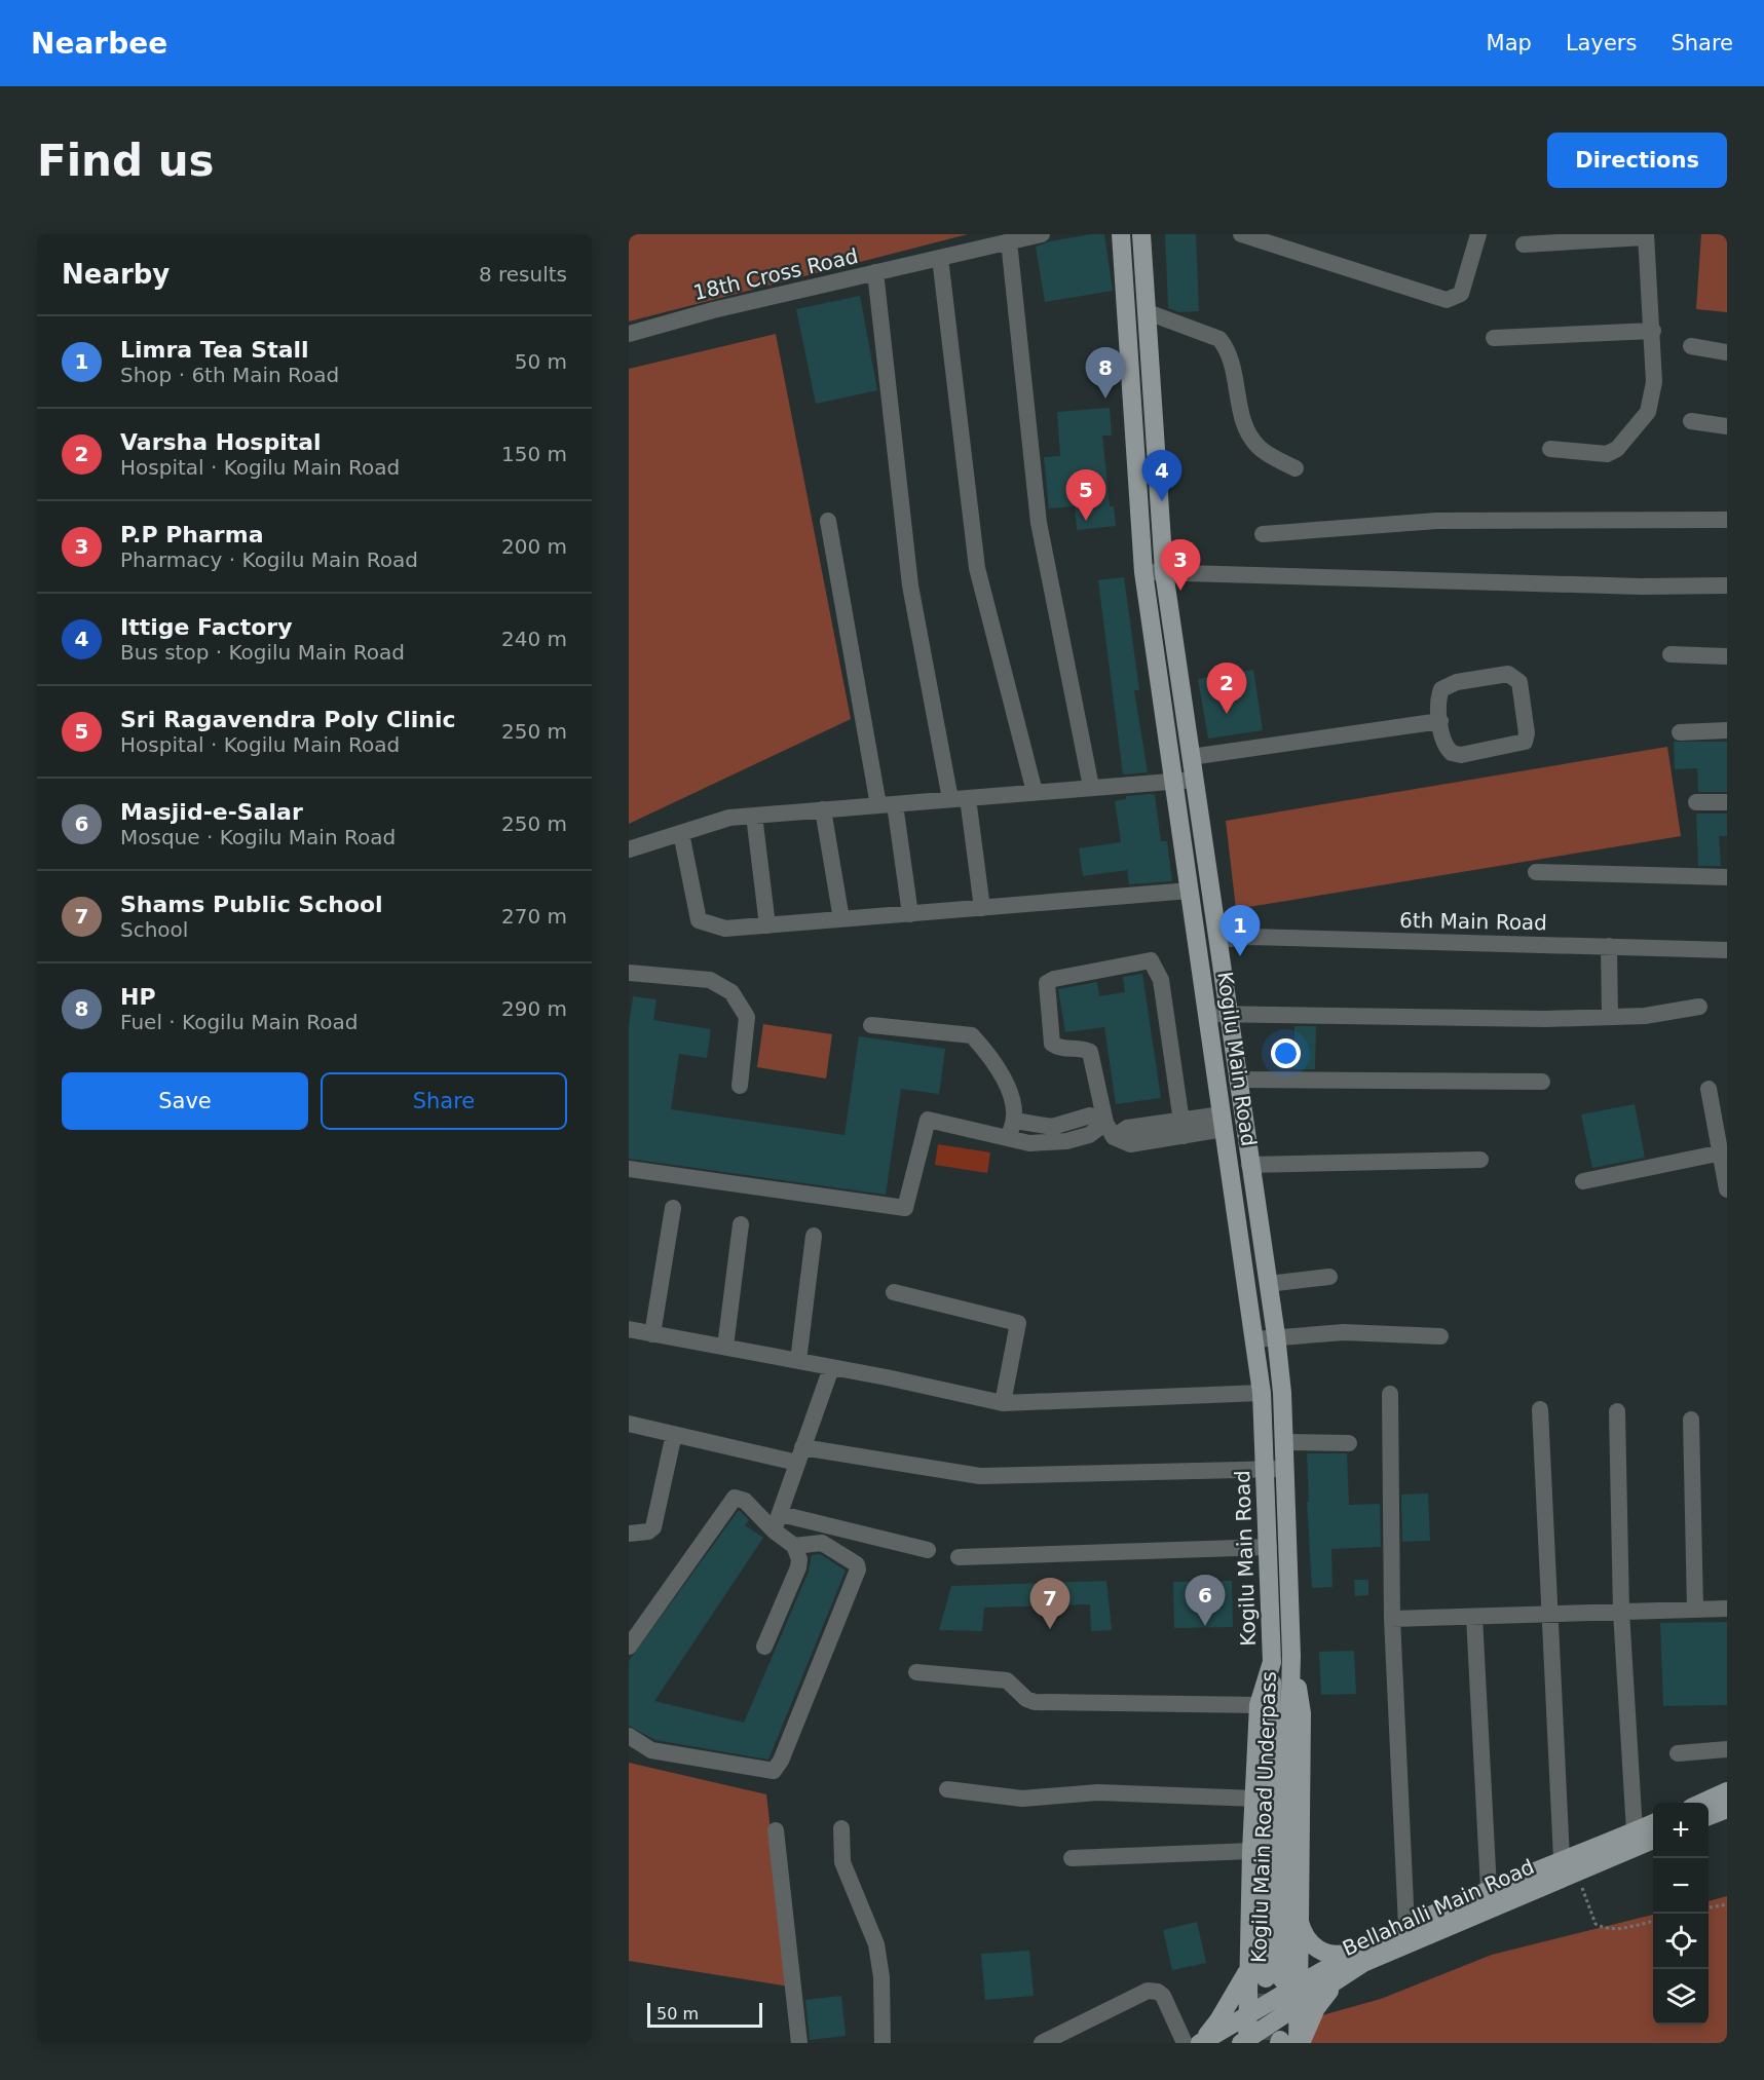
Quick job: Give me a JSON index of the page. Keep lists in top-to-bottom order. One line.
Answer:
{"streets":{"main road":["Kogilu Main Road","Kogilu Main Road Underpass","Bellahalli Main Road"],"street":["18th Cross Road","6th Main Road"]},"crossings":[["6th Main Road","Kogilu Main Road"],["Kogilu Main Road","Kogilu Main Road Underpass"],["Kogilu Main Road","Bellahalli Main Road"],["Kogilu Main Road Underpass","Bellahalli Main Road"]],"scale_bar":"50 m","page":{"header":"Nearbee","nav":["Map","Layers","Share"],"buttons":["Directions",["Save","Share"]],"title":"Find us","heading":["Nearby","8 results"],"list":[{"mark":"1","name":"Limra Tea Stall","note":"Shop · 6th Main Road","value":"50 m"},{"mark":"2","name":"Varsha Hospital","note":"Hospital · Kogilu Main Road","value":"150 m"},{"mark":"3","name":"P.P Pharma","note":"Pharmacy · Kogilu Main Road","value":"200 m"},{"mark":"4","name":"Ittige Factory","note":"Bus stop · Kogilu Main Road","value":"240 m"},{"mark":"5","name":"Sri Ragavendra Poly Clinic","note":"Hospital · Kogilu Main Road","value":"250 m"},{"mark":"6","name":"Masjid-e-Salar","note":"Mosque · Kogilu Main Road","value":"250 m"},{"mark":"7","name":"Shams Public School","note":"School","value":"270 m"},{"mark":"8","name":"HP","note":"Fuel · Kogilu Main Road","value":"290 m"}],"pins":["8","4","5","3","2","1","6","7"],"map_buttons":["+","−"],"scale":"50 m"}}
